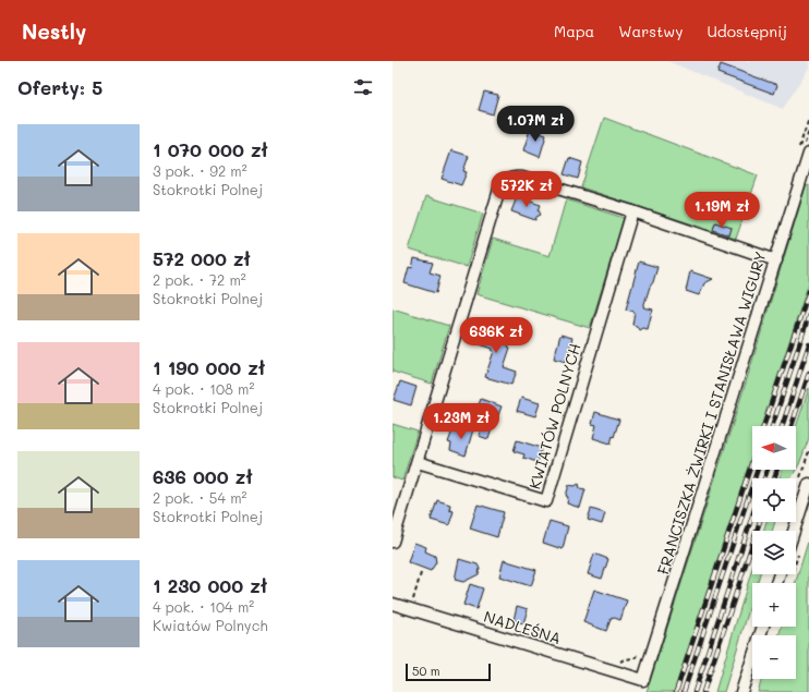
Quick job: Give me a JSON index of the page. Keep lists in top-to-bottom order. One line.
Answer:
{"streets":{"street":["FRANCISZKA ŻWIRKI I STANISŁAWA WIGURY","KWIATÓW POLNYCH","NADLEŚNA"]},"crossings":[["FRANCISZKA ŻWIRKI I STANISŁAWA WIGURY","NADLEŚNA"]],"scale_bar":"50 m","north":"left","page":{"header":"Nestly","nav":["Mapa","Warstwy","Udostępnij"],"heading":"Oferty: 5","price":["1.07M zł","572K zł","1.19M zł","636K zł","1.23M zł"],"list":[{"name":"1 070 000 zł","note":"3 pok. · 92 m² · Stokrotki Polnej"},{"name":"572 000 zł","note":"2 pok. · 72 m² · Stokrotki Polnej"},{"name":"1 190 000 zł","note":"4 pok. · 108 m² · Stokrotki Polnej"},{"name":"636 000 zł","note":"2 pok. · 54 m² · Stokrotki Polnej"},{"name":"1 230 000 zł","note":"4 pok. · 104 m² · Kwiatów Polnych"}],"map_buttons":["+","−"],"scale":"50 m"}}
